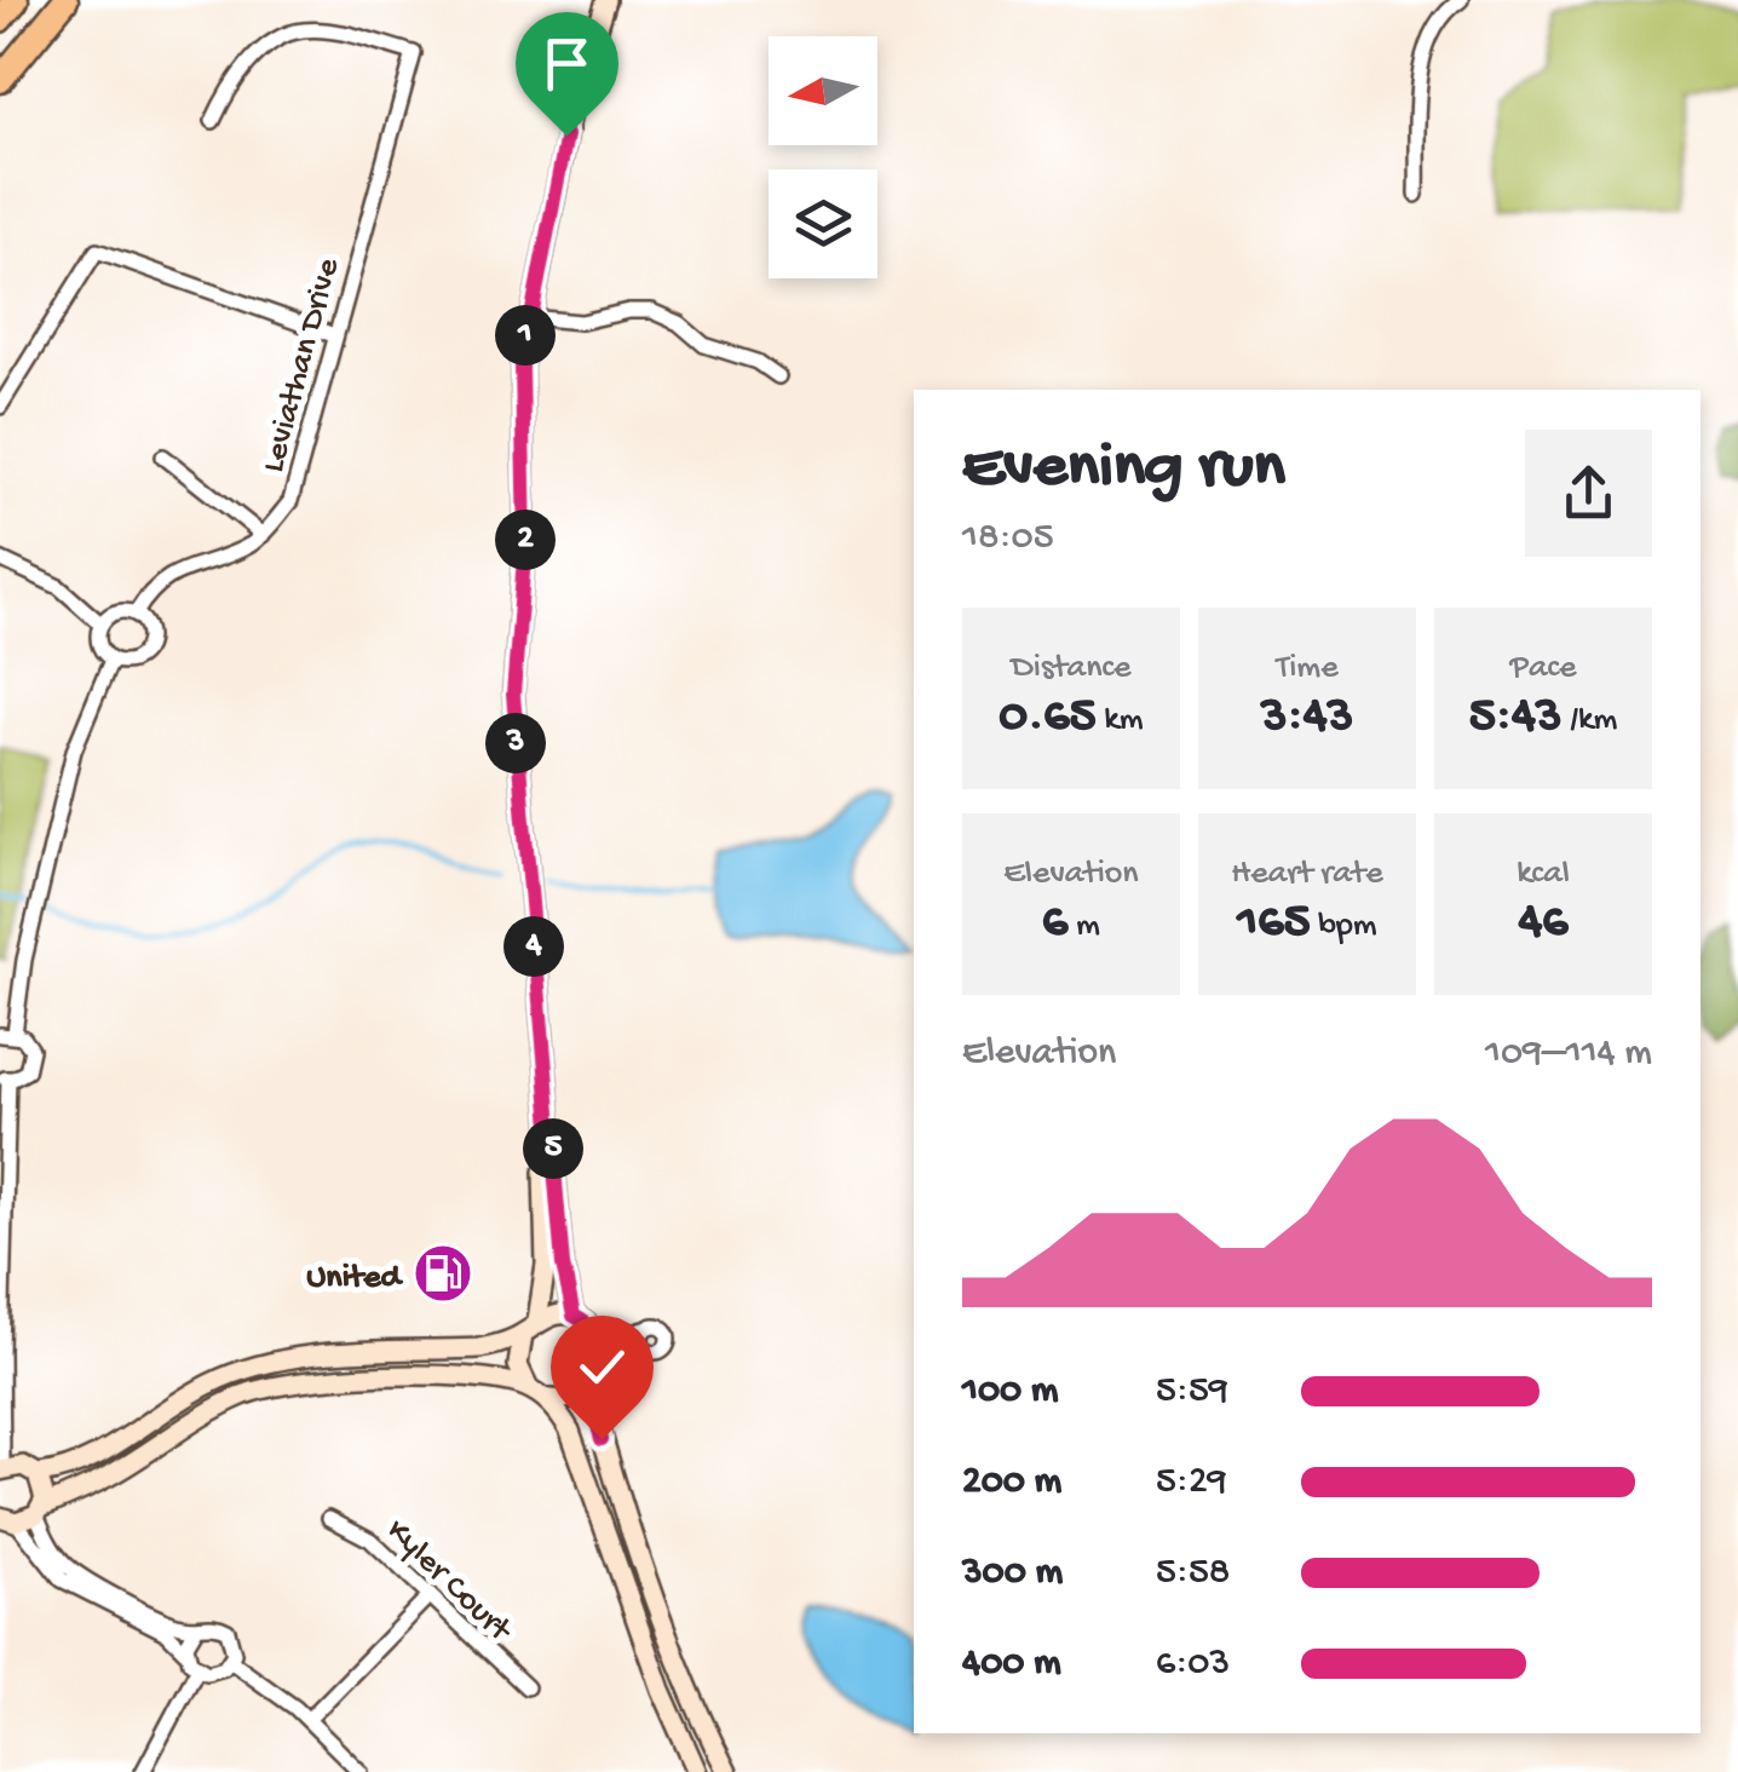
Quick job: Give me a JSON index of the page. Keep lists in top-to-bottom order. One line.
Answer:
{"streets":{"street":["Leviathan Drive","Kyler Court"]},"places":{"fuel station":["United"]},"north":"left","page":{"pins":["1","2","3","4","5"],"heading":["Evening run","18:05"],"stats":[["Distance","0.65 km"],["Time","3:43"],["Pace","5:43 /km"],["Elevation","6 m"],["Heart rate","165 bpm"],["kcal","46"]],"chart":["Elevation","109–114 m"],"list":[{"name":"100 m","note":"5:59"},{"name":"200 m","note":"5:29"},{"name":"300 m","note":"5:58"},{"name":"400 m","note":"6:03"}]}}
